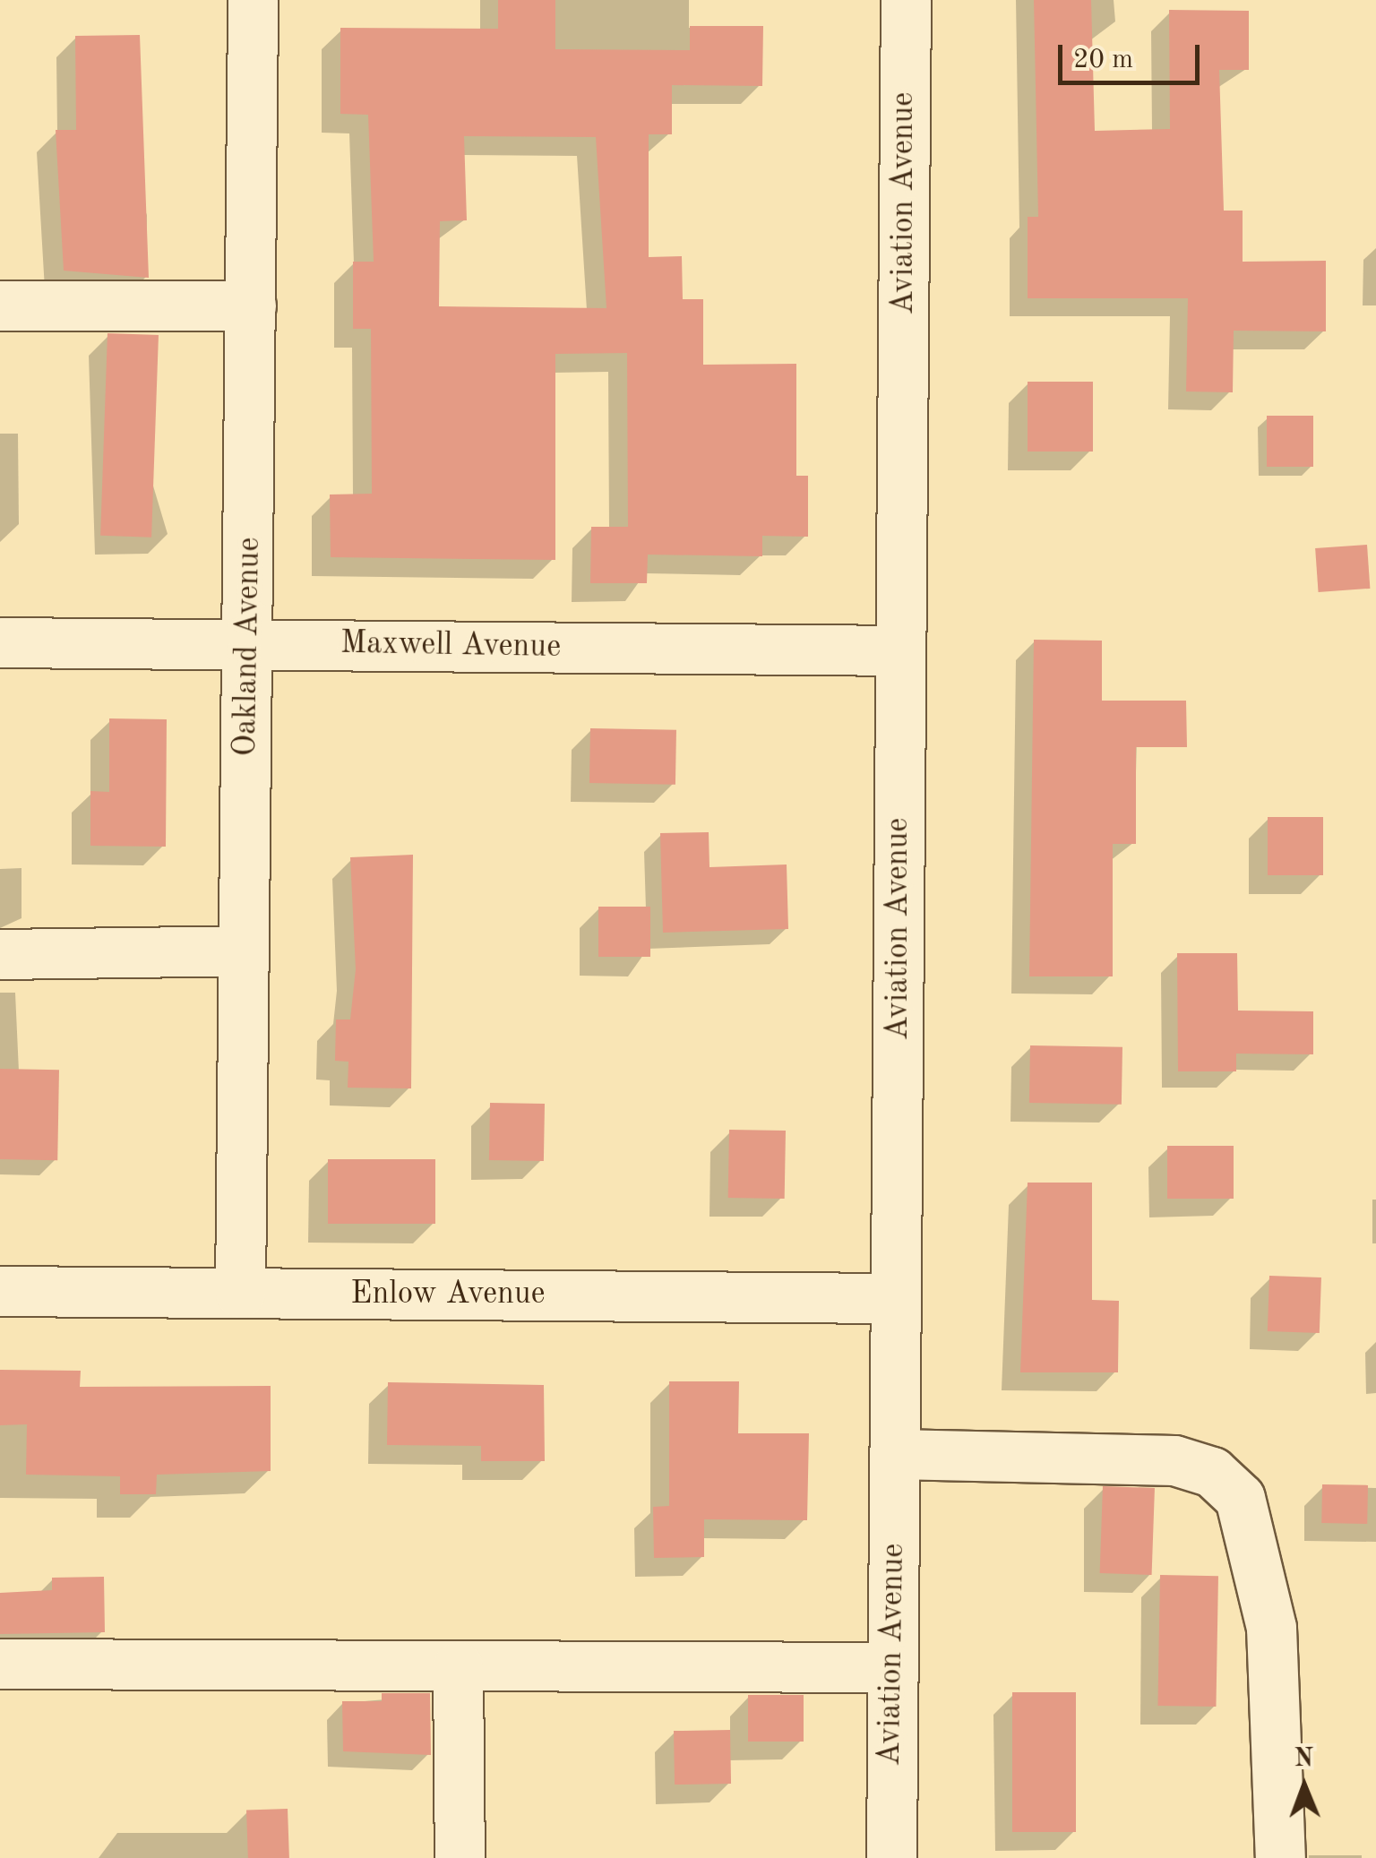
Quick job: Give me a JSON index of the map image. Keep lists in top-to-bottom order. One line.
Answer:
{"streets":{"street":["Aviation Avenue","Maxwell Avenue","Oakland Avenue","Enlow Avenue"]},"crossings":[["Aviation Avenue","Maxwell Avenue"],["Aviation Avenue","Enlow Avenue"],["Maxwell Avenue","Oakland Avenue"],["Oakland Avenue","Enlow Avenue"]],"scale_bar":"20 m","north":"top"}
